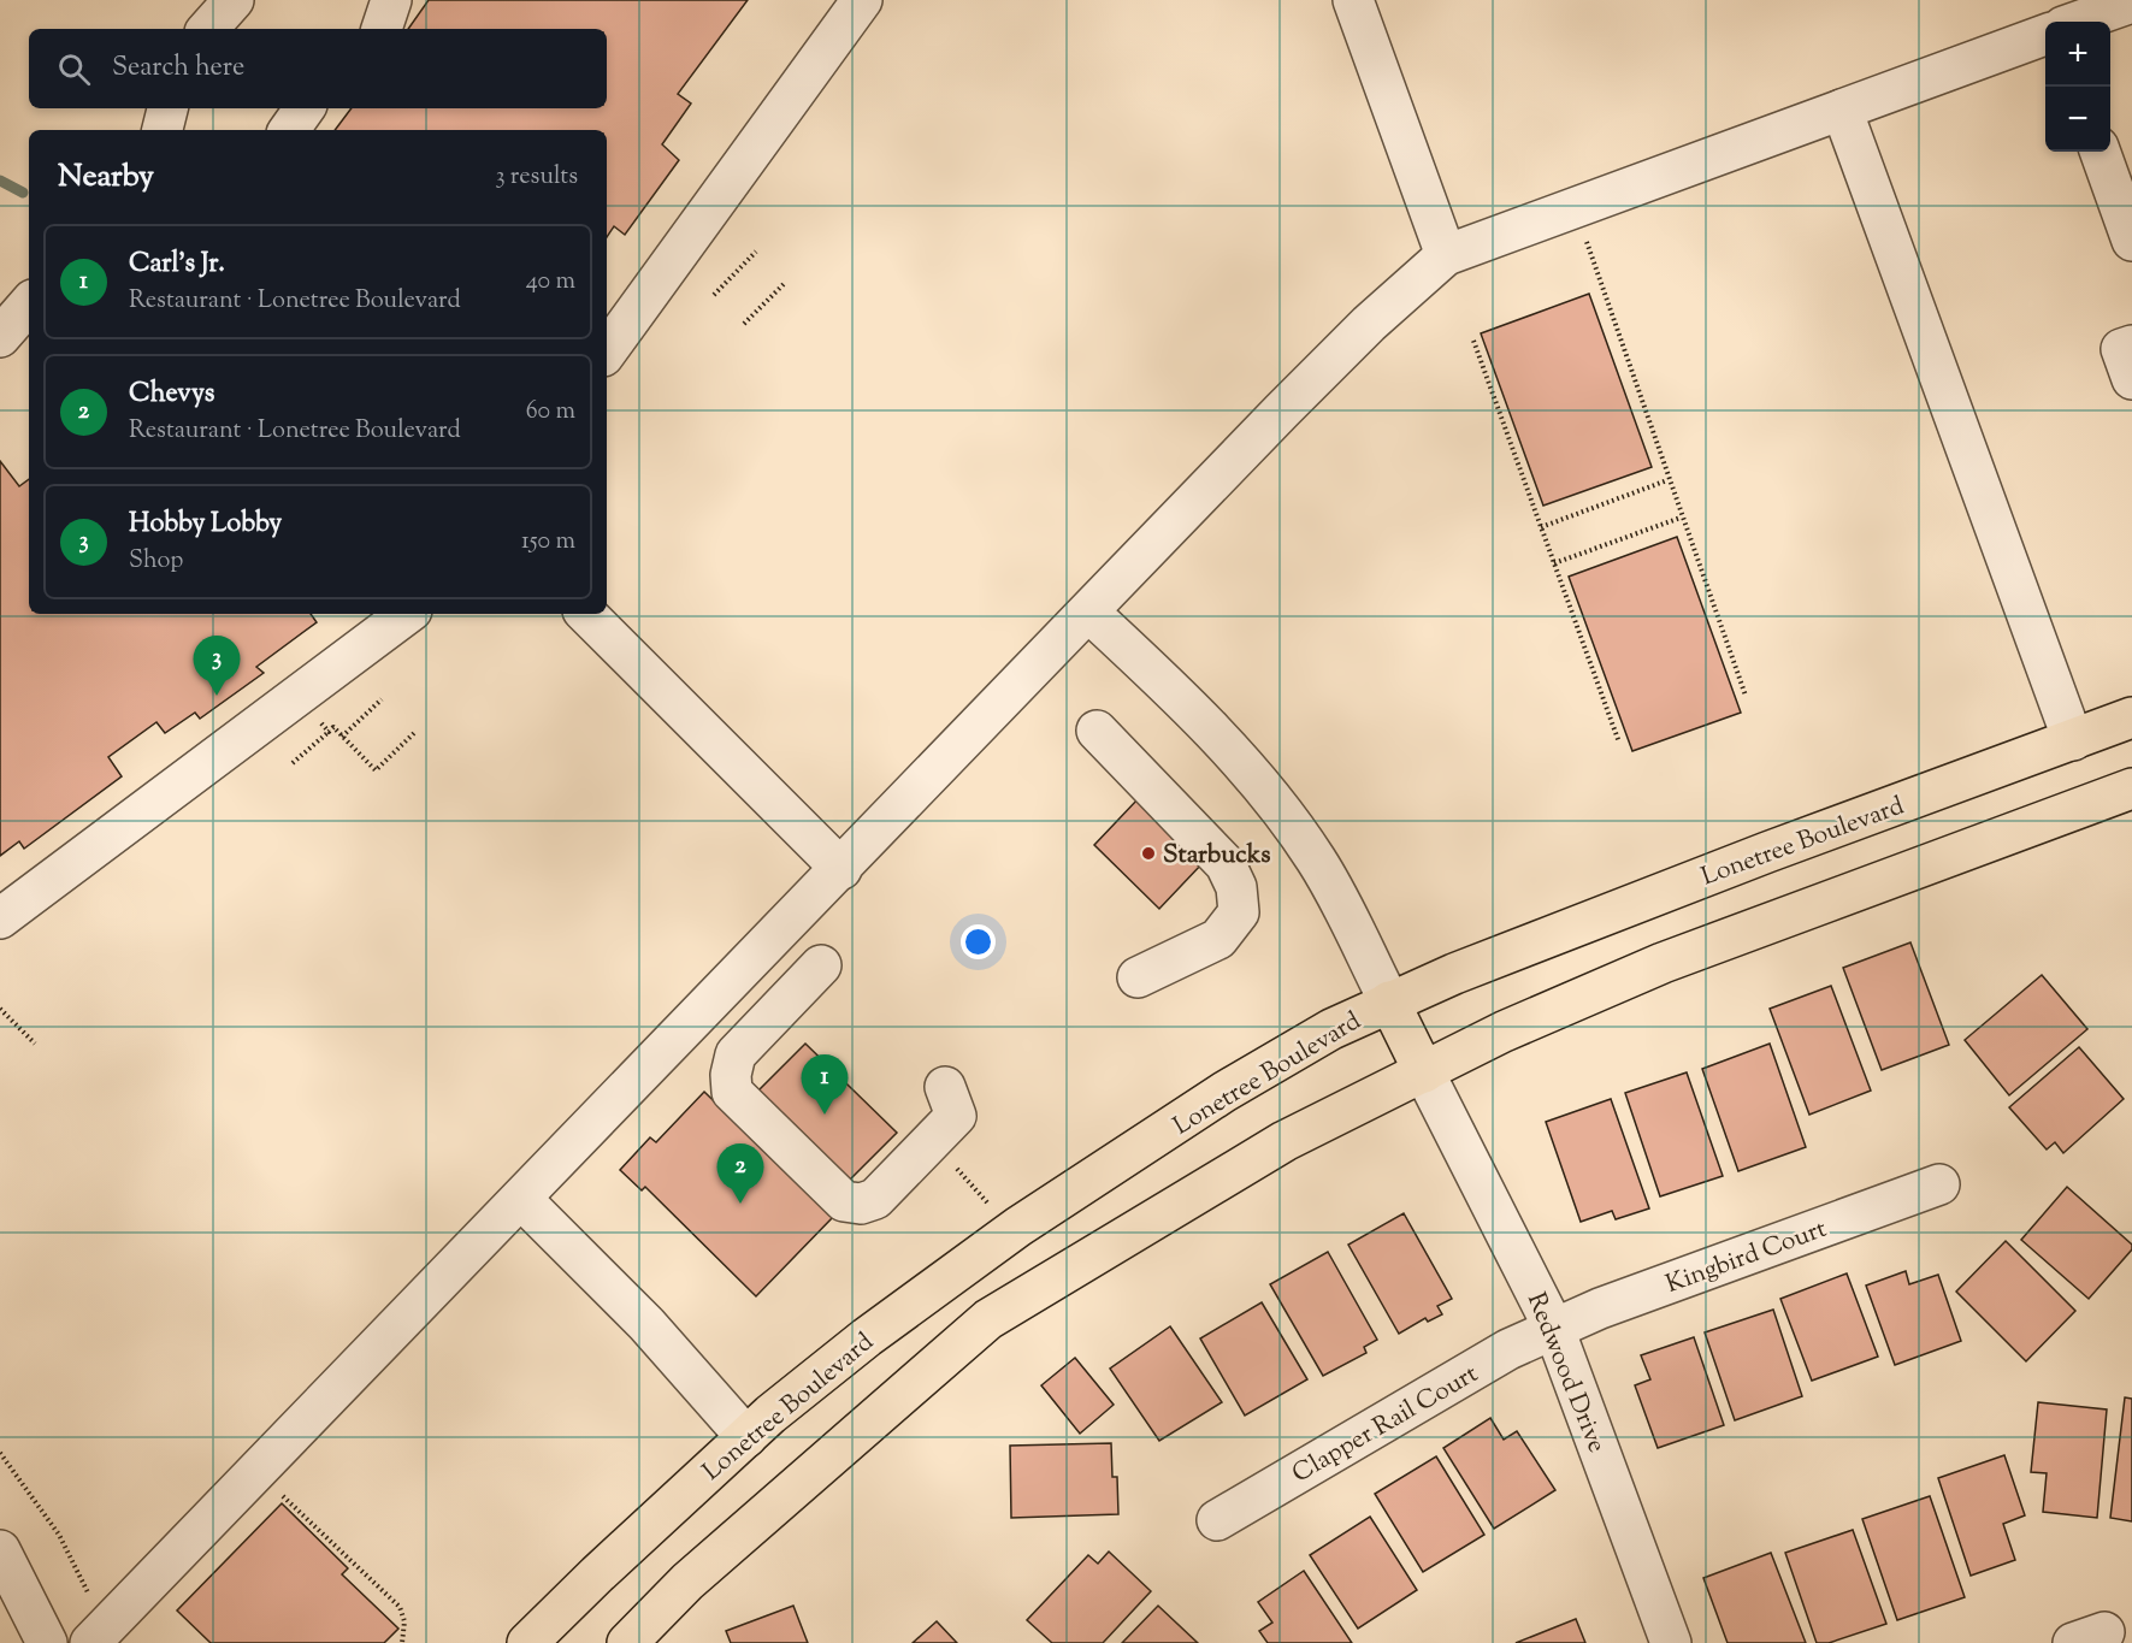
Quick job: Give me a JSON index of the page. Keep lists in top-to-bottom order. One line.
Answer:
{"streets":{"main road":["Lonetree Boulevard"],"street":["Kingbird Court","Redwood Drive","Clapper Rail Court"]},"crossings":[["Kingbird Court","Redwood Drive"],["Kingbird Court","Clapper Rail Court"],["Redwood Drive","Clapper Rail Court"]],"places":["Starbucks"],"page":{"map_buttons":["+","−"],"search":"Search here","heading":["Nearby","3 results"],"list":[{"mark":"1","name":"Carl's Jr.","note":"Restaurant · Lonetree Boulevard","value":"40 m"},{"mark":"2","name":"Chevys","note":"Restaurant · Lonetree Boulevard","value":"60 m"},{"mark":"3","name":"Hobby Lobby","note":"Shop","value":"150 m"}],"pins":["3","1","2"]}}
